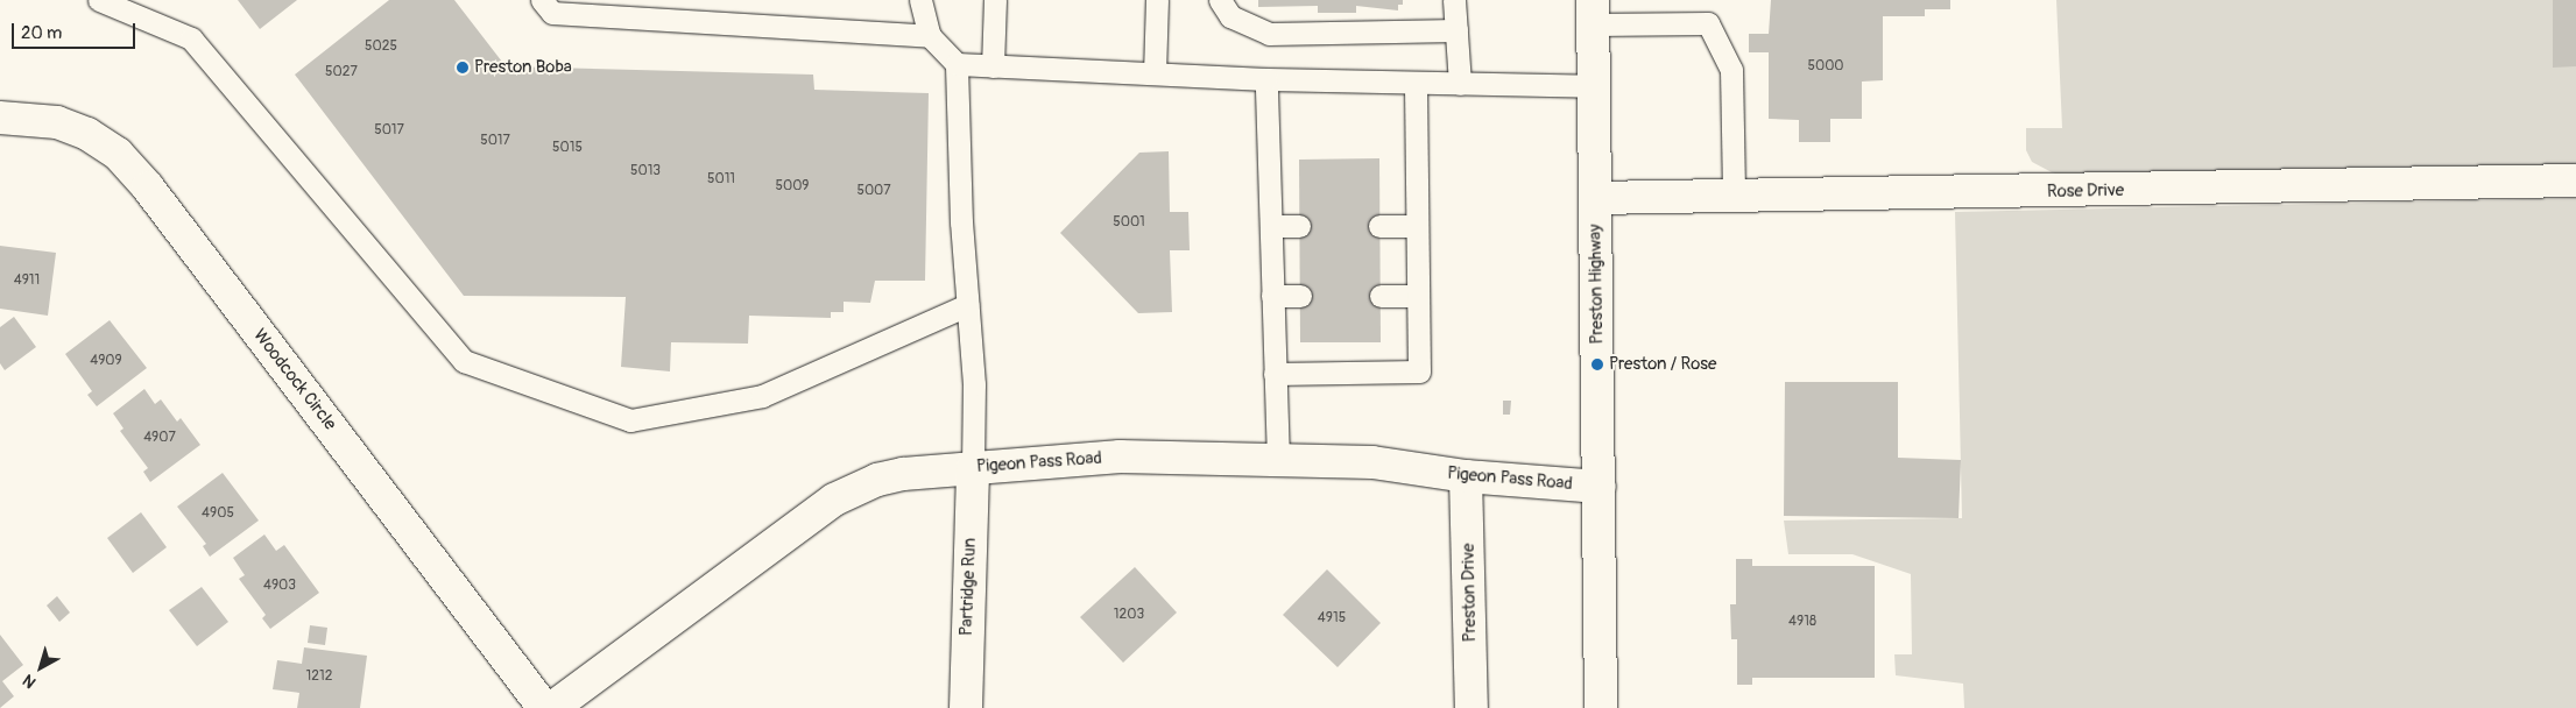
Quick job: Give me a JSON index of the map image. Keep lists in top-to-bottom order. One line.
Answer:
{"streets":{"street":["Rose Drive","Preston Highway","Woodcock Circle","Pigeon Pass Road","Partridge Run","Preston Drive"]},"crossings":[["Rose Drive","Preston Highway"],["Preston Highway","Pigeon Pass Road"],["Pigeon Pass Road","Partridge Run"],["Pigeon Pass Road","Preston Drive"]],"places":["Preston Boba","Preston / Rose"],"house_numbers":["5025","5000","5027","5017","5017","5015","5013","5011","5009","5007","5001","4911","4909","4907","4905","4903","1203","4915","4918","1212"],"scale_bar":"20 m","north":"bottom left"}
